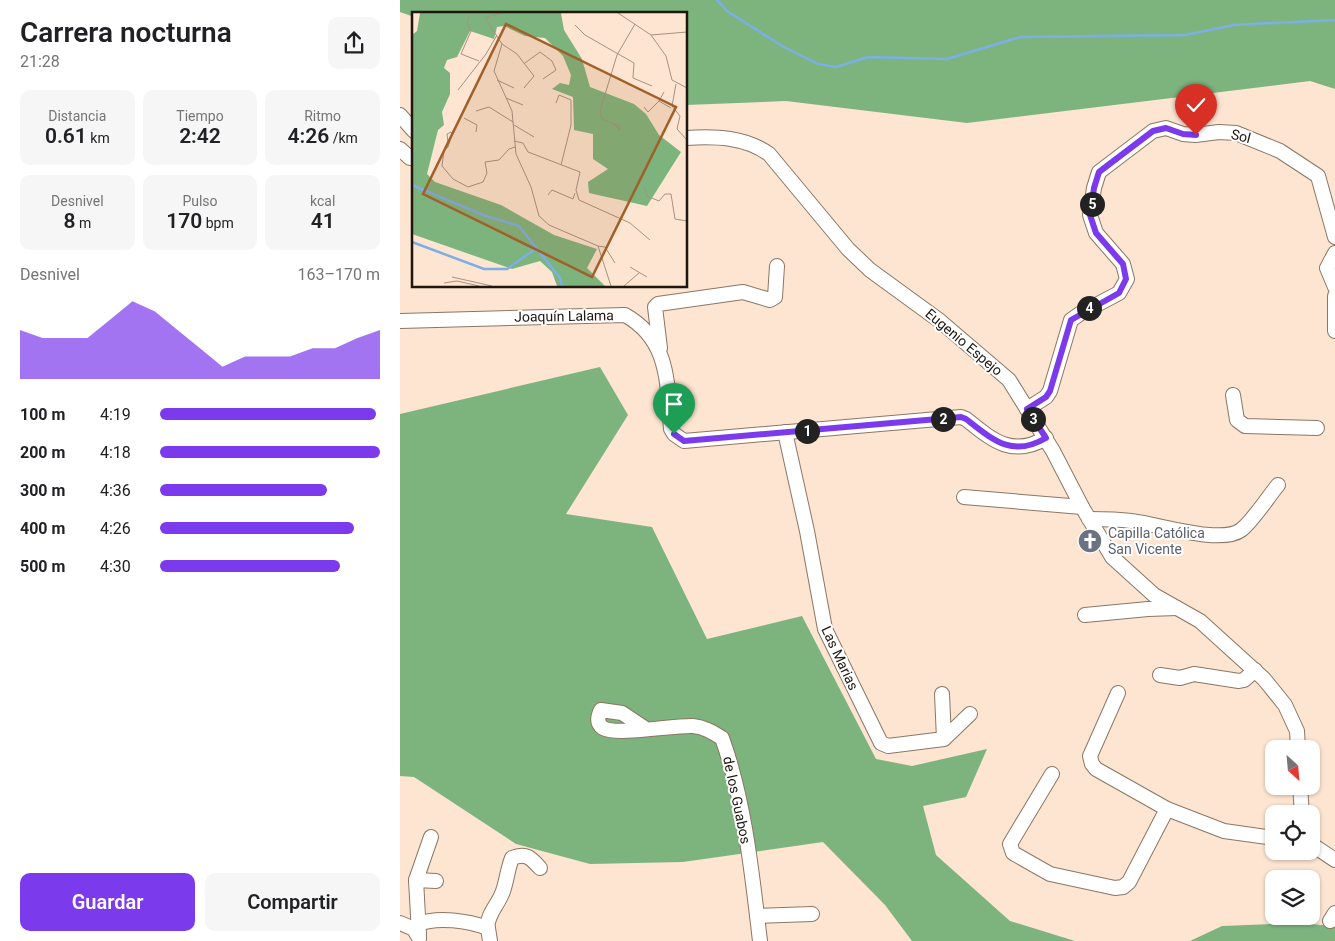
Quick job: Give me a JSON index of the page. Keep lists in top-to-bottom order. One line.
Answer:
{"streets":{"street":["Sol","Joaquín Lalama","Eugenio Espejo","Las Marias","de los Guabos"]},"crossings":[["Sol","Eugenio Espejo"],["Joaquín Lalama","Eugenio Espejo"],["Joaquín Lalama","Las Marias"]],"places":{"church":["Capilla Católica San Vicente"]},"north":"bottom right","page":{"heading":["Carrera nocturna","21:28"],"stats":[["Distancia","0.61 km"],["Tiempo","2:42"],["Ritmo","4:26 /km"],["Desnivel","8 m"],["Pulso","170 bpm"],["kcal","41"]],"pins":["5","4","2","3","1"],"chart":["Desnivel","163–170 m"],"list":[{"name":"100 m","note":"4:19"},{"name":"200 m","note":"4:18"},{"name":"300 m","note":"4:36"},{"name":"400 m","note":"4:26"},{"name":"500 m","note":"4:30"}],"buttons":["Guardar","Compartir"]}}
